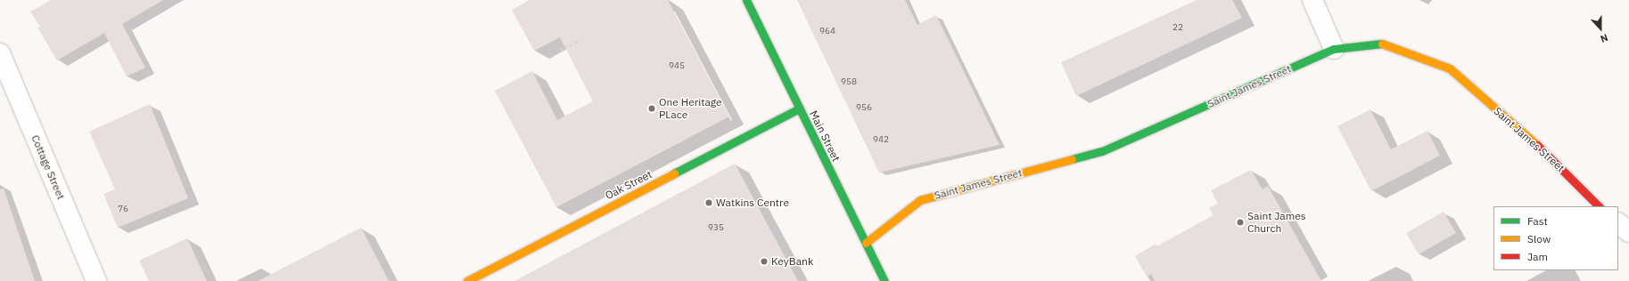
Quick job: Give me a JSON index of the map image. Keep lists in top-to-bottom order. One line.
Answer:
{"streets":{"street":["Saint James Street","Main Street","Cottage Street","Oak Street"]},"crossings":[["Saint James Street","Main Street"],["Main Street","Oak Street"]],"places":["One Heritage PLace","Watkins Centre","Saint James Church","KeyBank"],"house_numbers":["22","964","945","958","956","942","76","935"],"legend":["Fast","Slow","Jam"],"north":"bottom"}
